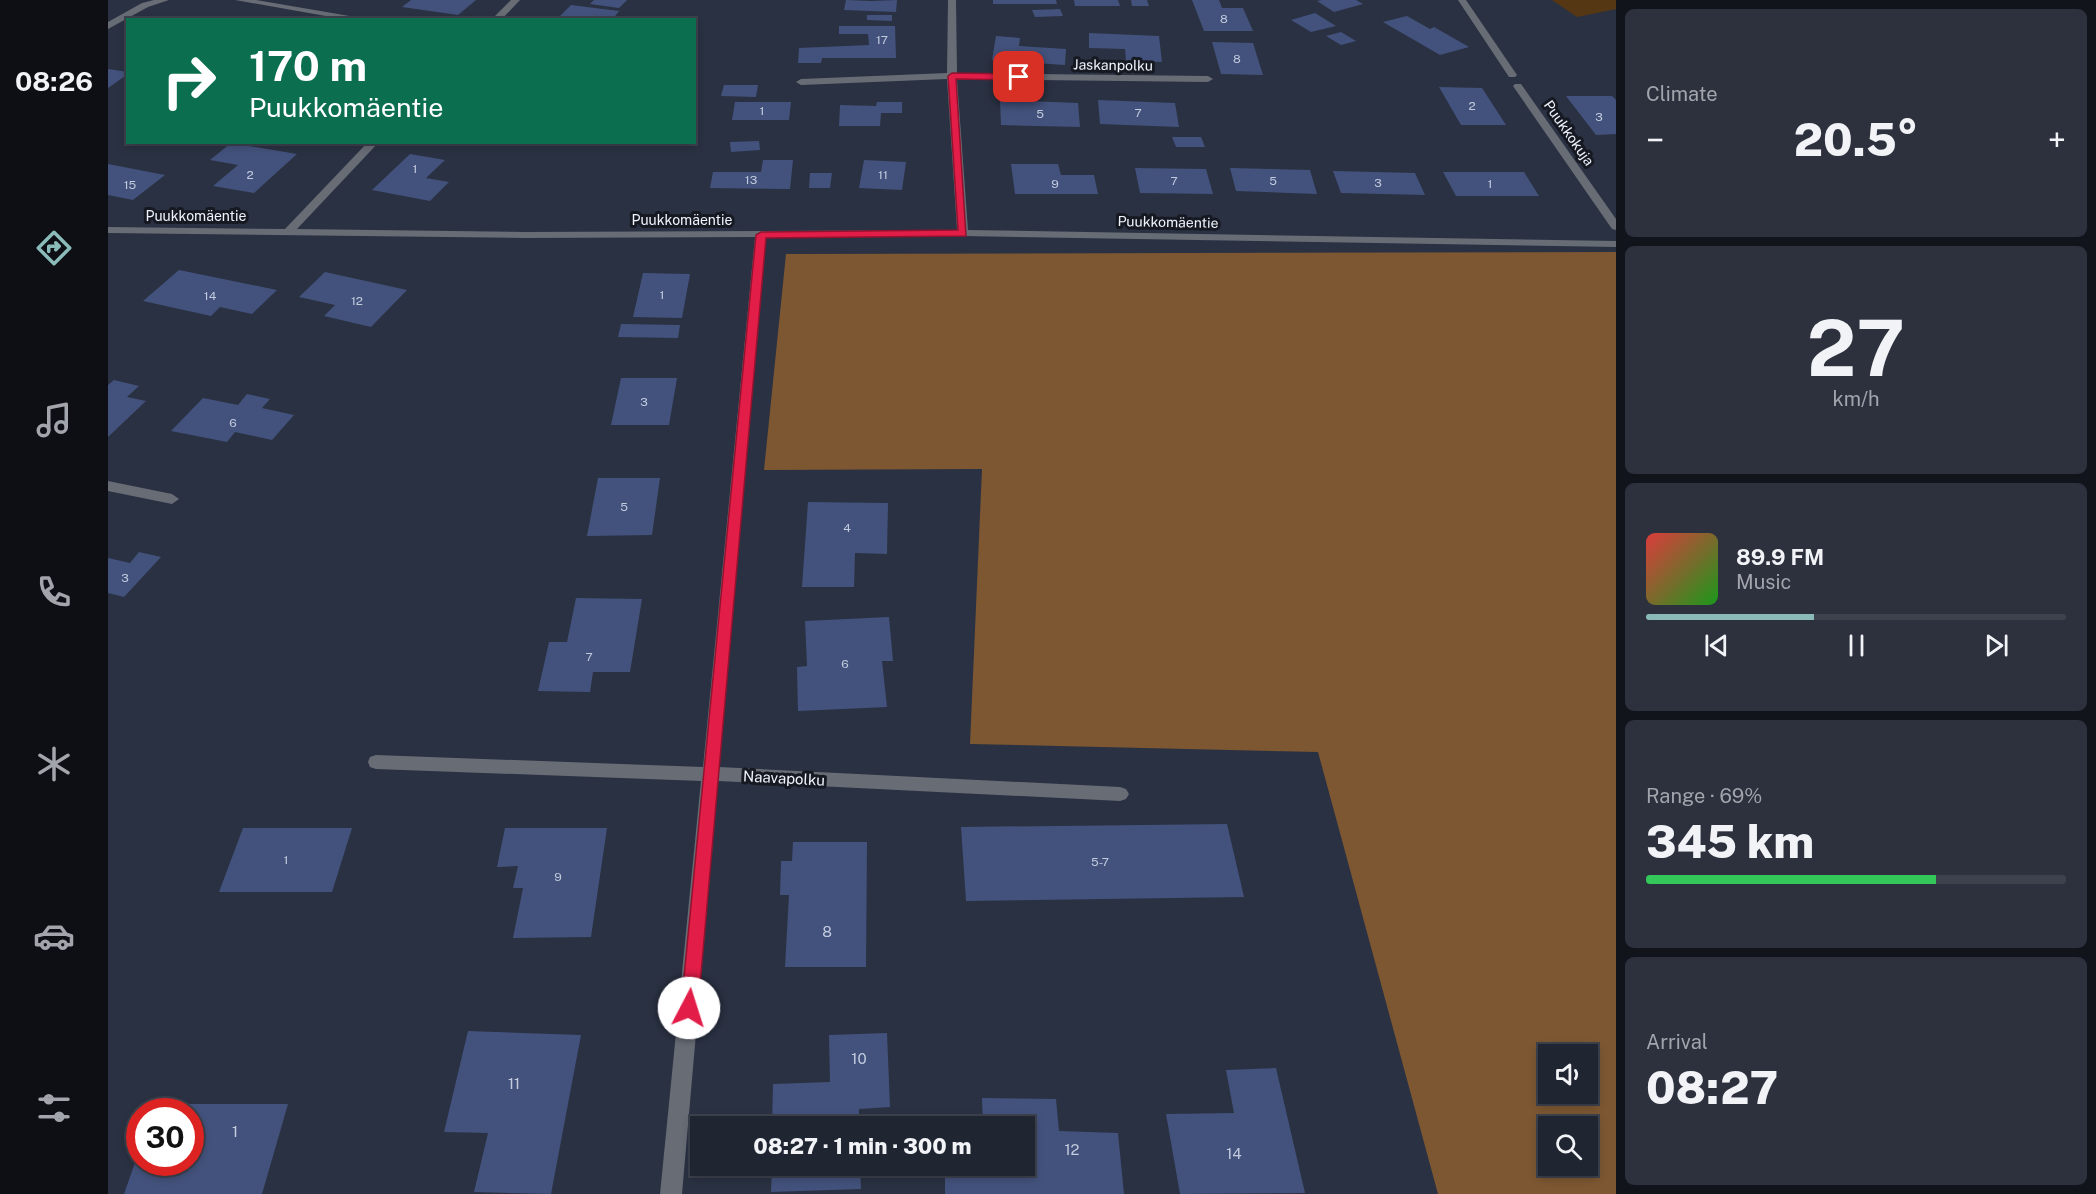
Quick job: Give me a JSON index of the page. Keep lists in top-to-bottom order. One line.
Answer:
{"streets":{"street":["Jaskanpolku","Puukkokuja","Puukkomäentie","Naavapolku"]},"house_numbers":["8","17","8","2","1","7","5","3","1","2","11","13","7","5","3","9","1","15","1","14","12","3","6","5","4","3","7","6","1","5-7","9","8","10","11","1","12","14"],"page":{"tabs":"08:26","tile":["Climate",["27","km/h"],["Range · 69%","345 km"],["Arrival","08:27"]],"turn":["170 m","Puukkomäentie"],"heat":["−","20.5°","+"],"song":["89.9 FM","Music"],"limit":"30","trip":"08:27 · 1 min · 300 m"}}
